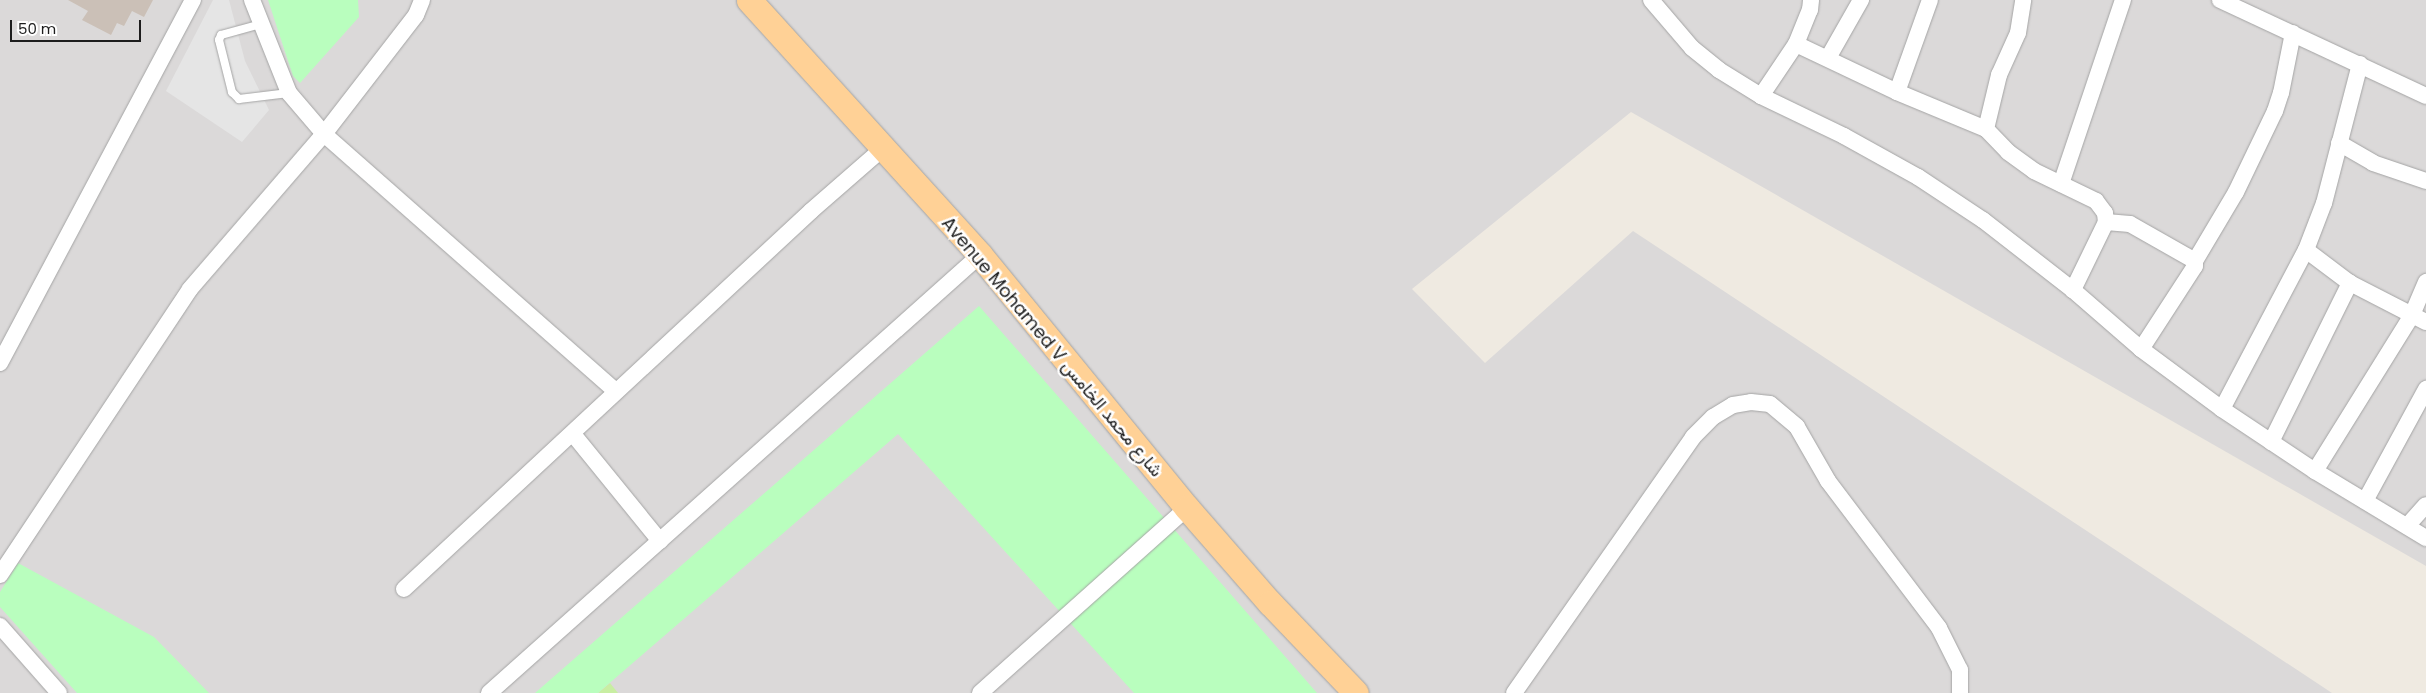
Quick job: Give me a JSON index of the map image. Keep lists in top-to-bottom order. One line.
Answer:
{"streets":{"main road":["Avenue Mohamed V شارع محمد الخامس"]},"scale_bar":"50 m"}
